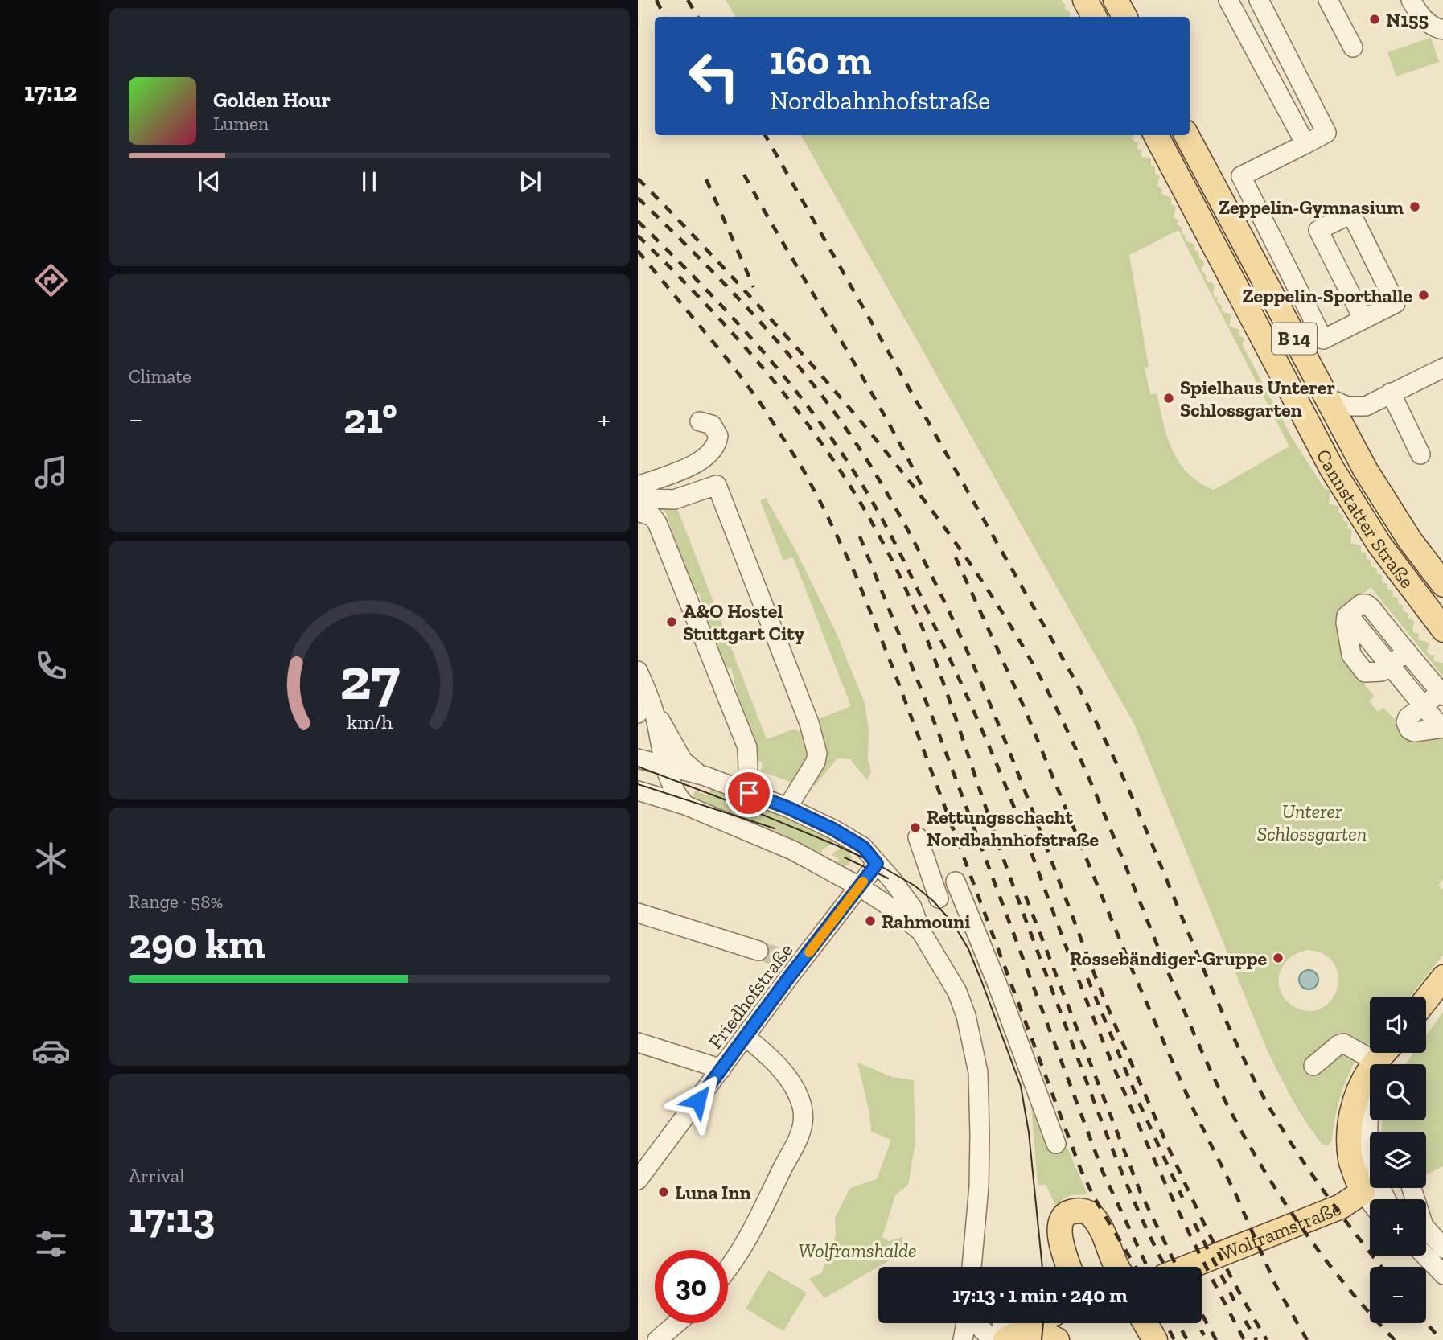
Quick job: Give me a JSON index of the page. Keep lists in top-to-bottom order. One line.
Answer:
{"streets":{"main road":["B 14","Cannstatter Straße","Wolframstraße"],"street":["Friedhofstraße"]},"parks":["Unterer Schlossgarten","Wolframshalde"],"places":["N155","Zeppelin-Gymnasium","Zeppelin-Sporthalle","Spielhaus Unterer Schlossgarten","A&O Hostel Stuttgart City","Rettungsschacht Nordbahnhofstraße","Rahmouni","Rossebändiger-Gruppe","Luna Inn"],"page":{"tabs":"17:12","turn":["160 m","Nordbahnhofstraße"],"song":["Golden Hour","Lumen"],"tile":["Climate",["Range · 58%","290 km"],["Arrival","17:13"]],"heat":["−","21°","+"],"map_buttons":["+","−"],"limit":"30","trip":"17:13 · 1 min · 240 m","gauge":["27","km/h"]}}
